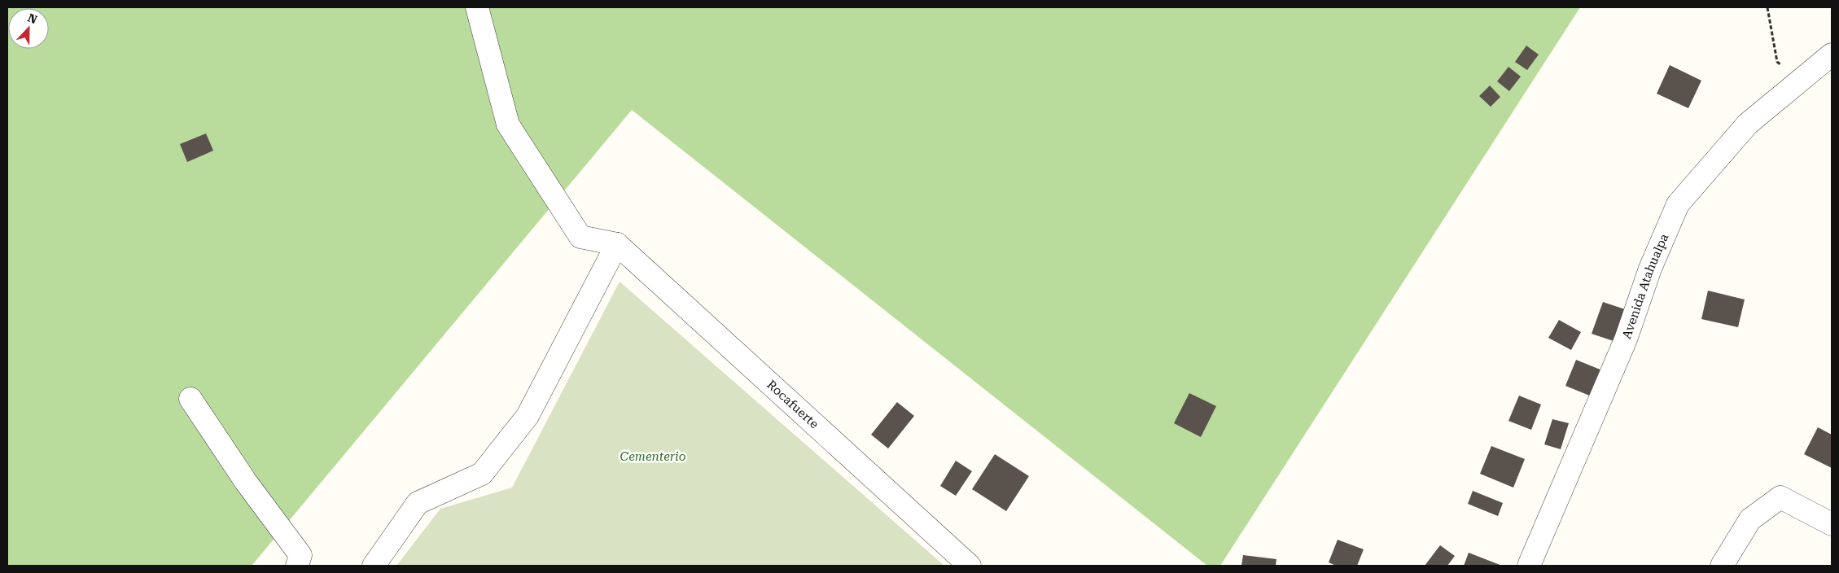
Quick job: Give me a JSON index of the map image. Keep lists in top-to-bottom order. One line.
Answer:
{"streets":{"street":["Avenida Atahualpa","Rocafuerte"]},"parks":["Cementerio"],"north":"top"}
